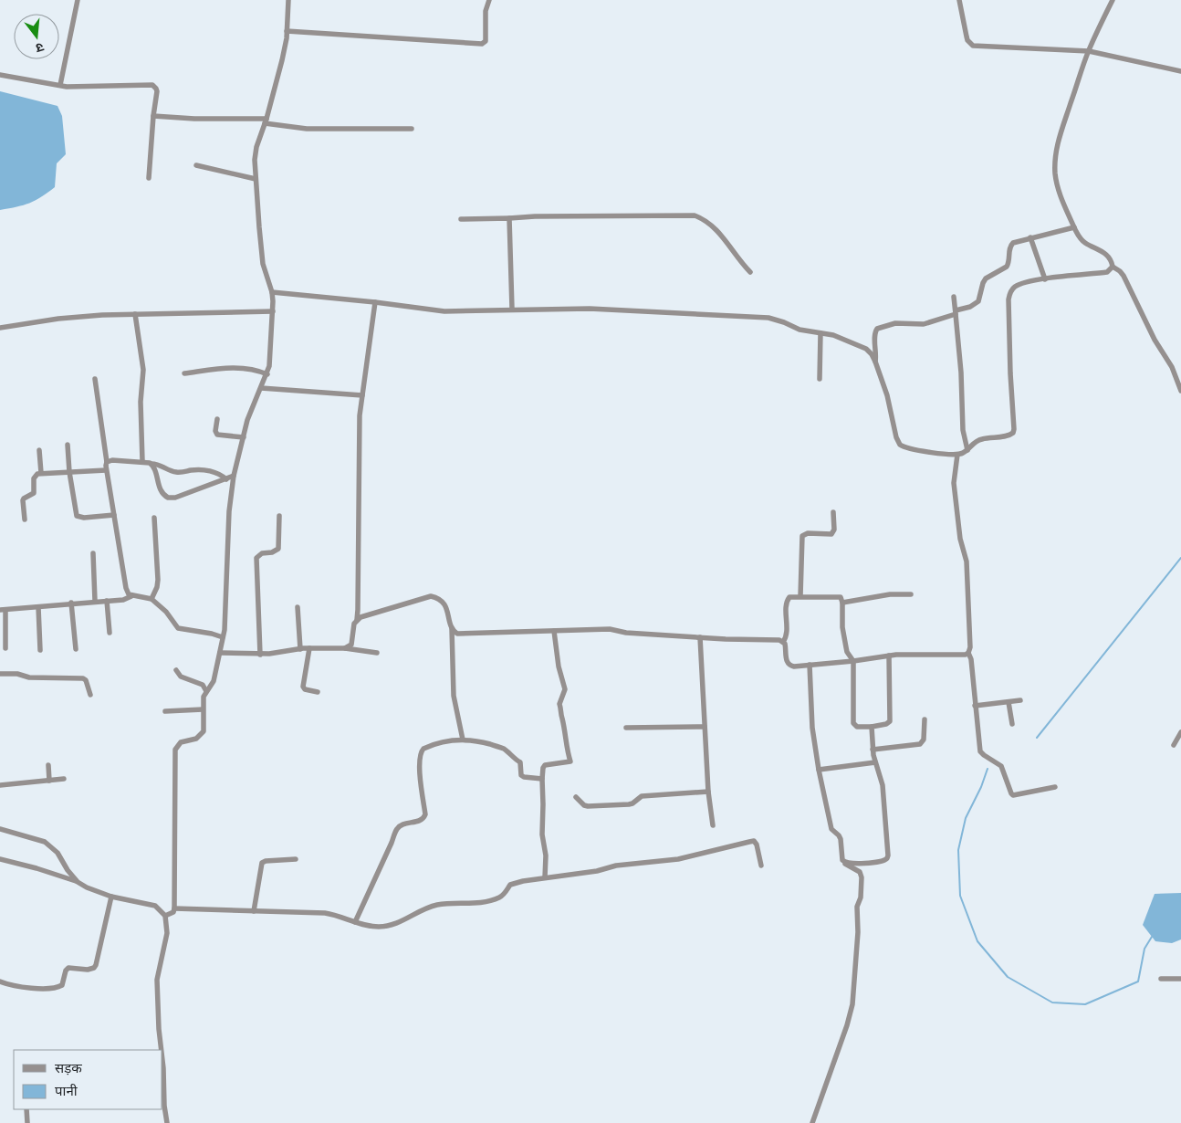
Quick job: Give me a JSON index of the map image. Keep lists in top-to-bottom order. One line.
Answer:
{"legend":["सड़क","पानी"],"north":"bottom"}
